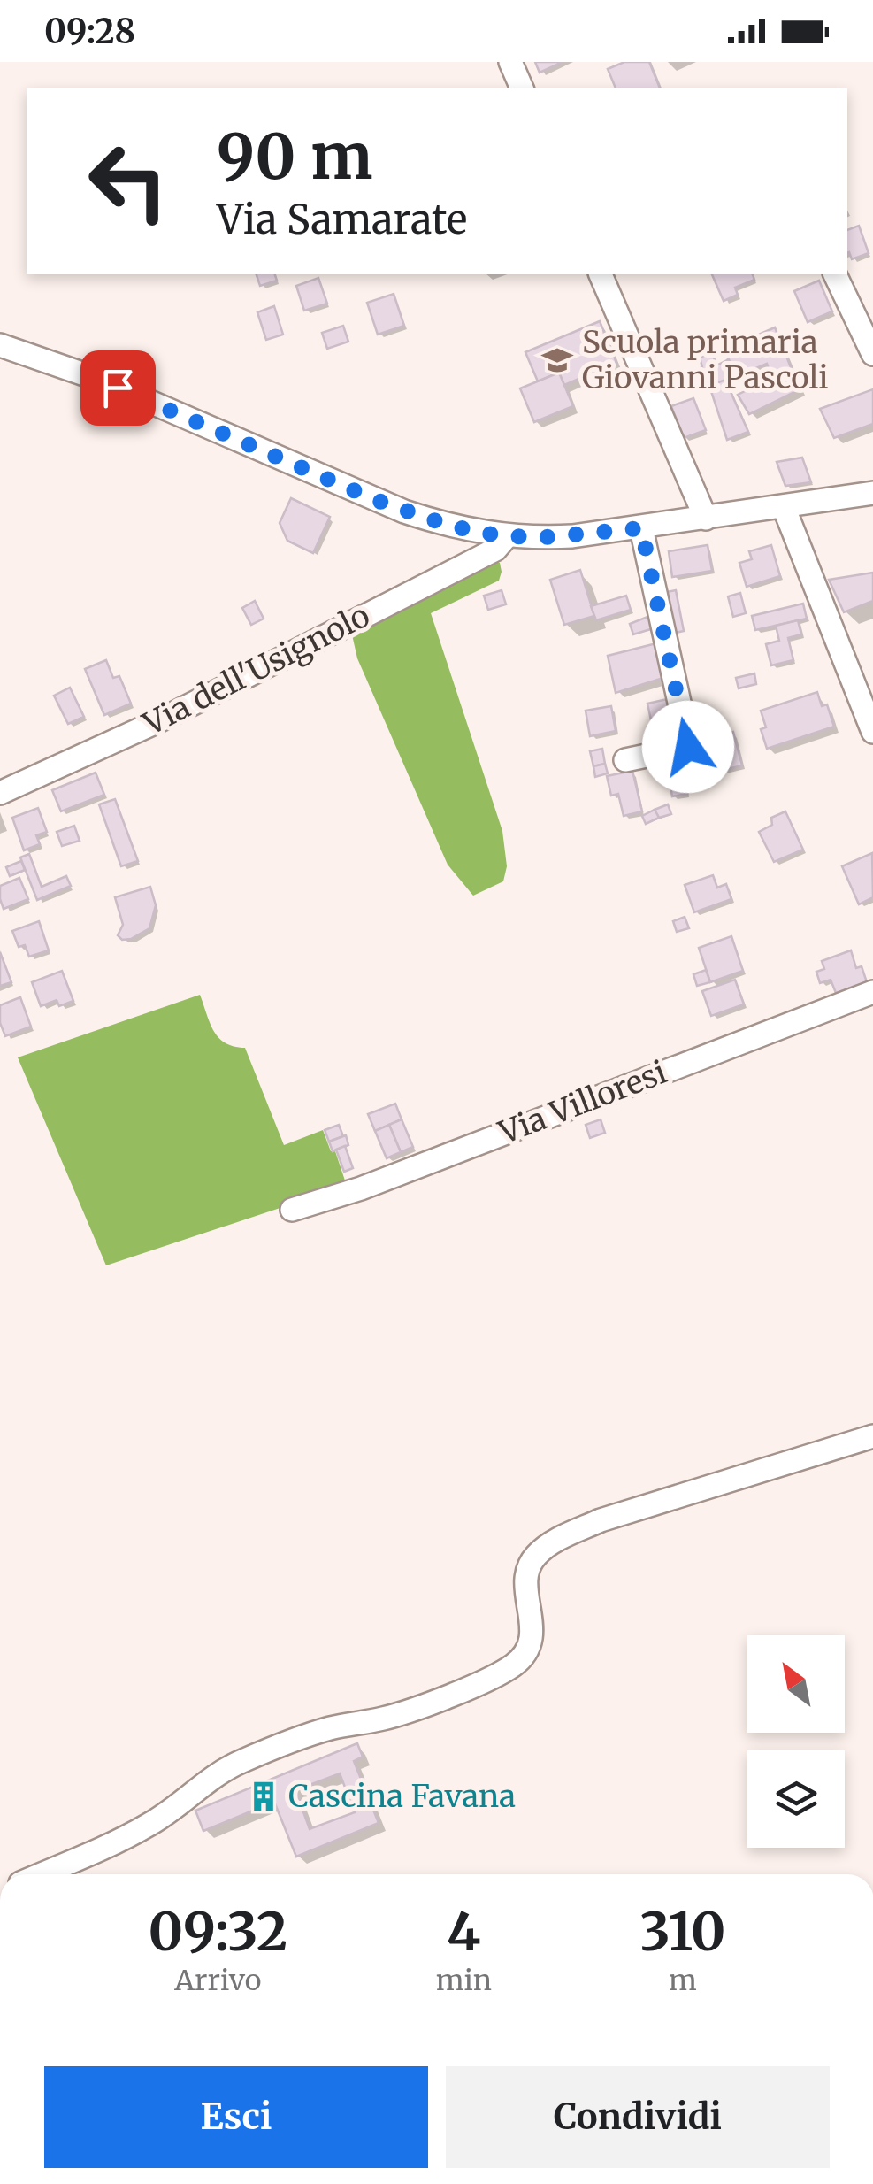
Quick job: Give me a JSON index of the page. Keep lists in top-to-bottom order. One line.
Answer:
{"streets":{"street":["Via dell'Usignolo","Via Villoresi"]},"places":{"school or university":["Scuola primaria Giovanni Pascoli"],"building":["Cascina Favana"]},"north":"top left","page":{"status":"09:28","turn":["90 m","Via Samarate"],"eta":["09:32","Arrivo","4","min","310","m"],"buttons":["Esci","Condividi"]}}
